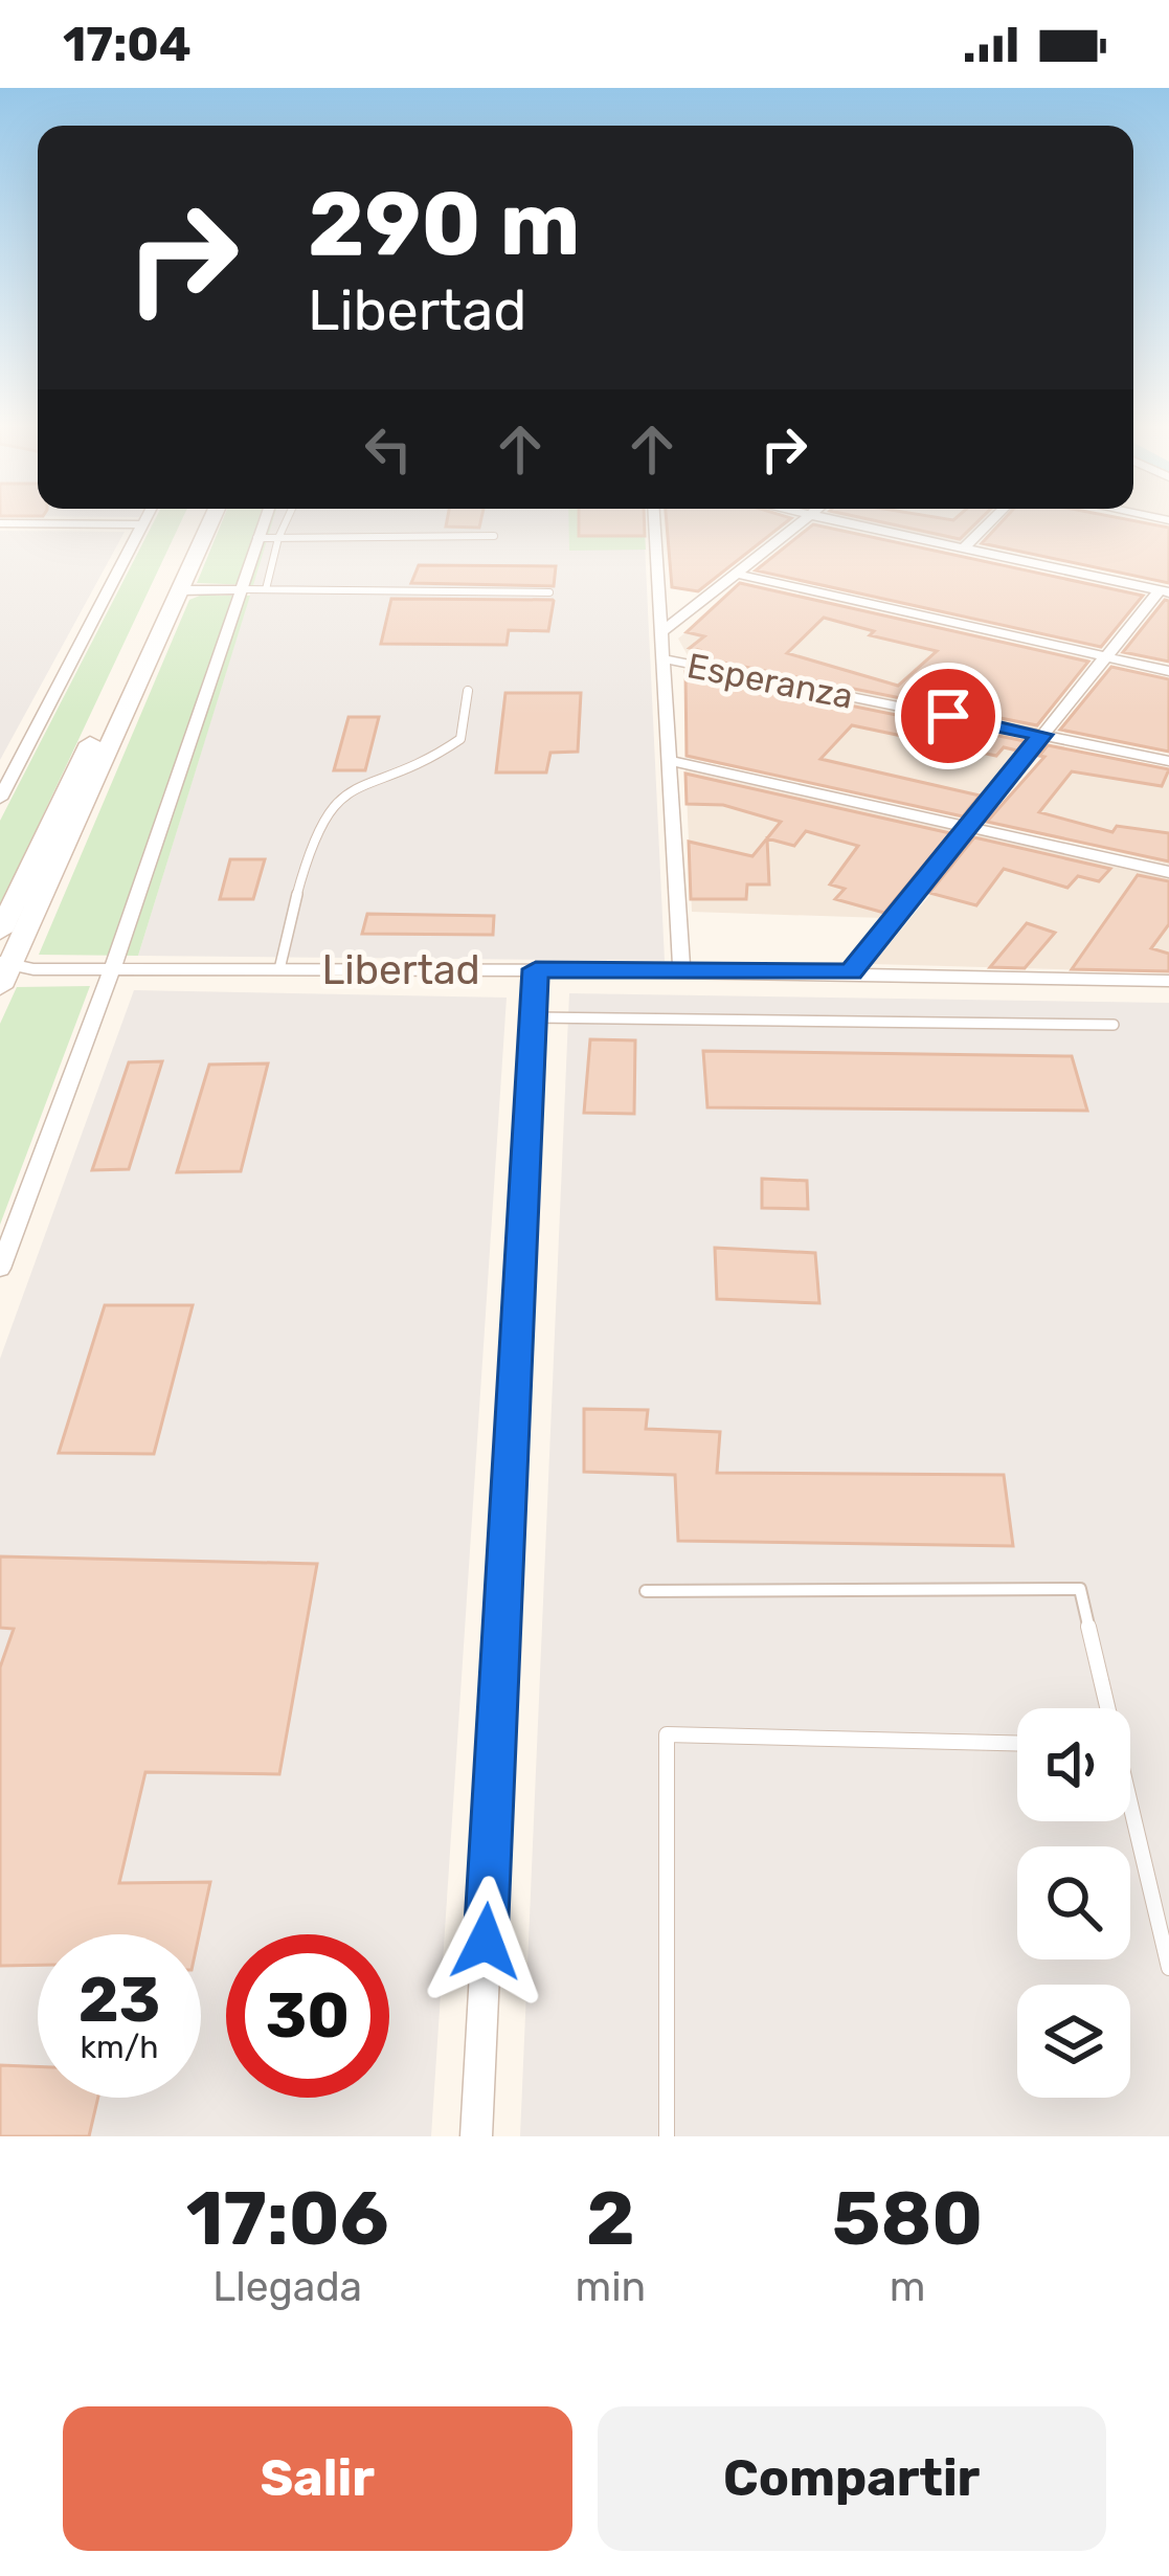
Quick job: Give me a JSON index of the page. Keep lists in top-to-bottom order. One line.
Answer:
{"streets":{"street":["Esperanza","Libertad"]},"page":{"status":"17:04","turn":["290 m","Libertad"],"speed":"23 km/h","limit":"30","eta":["17:06","Llegada","2","min","580","m"],"buttons":["Salir","Compartir"]}}
